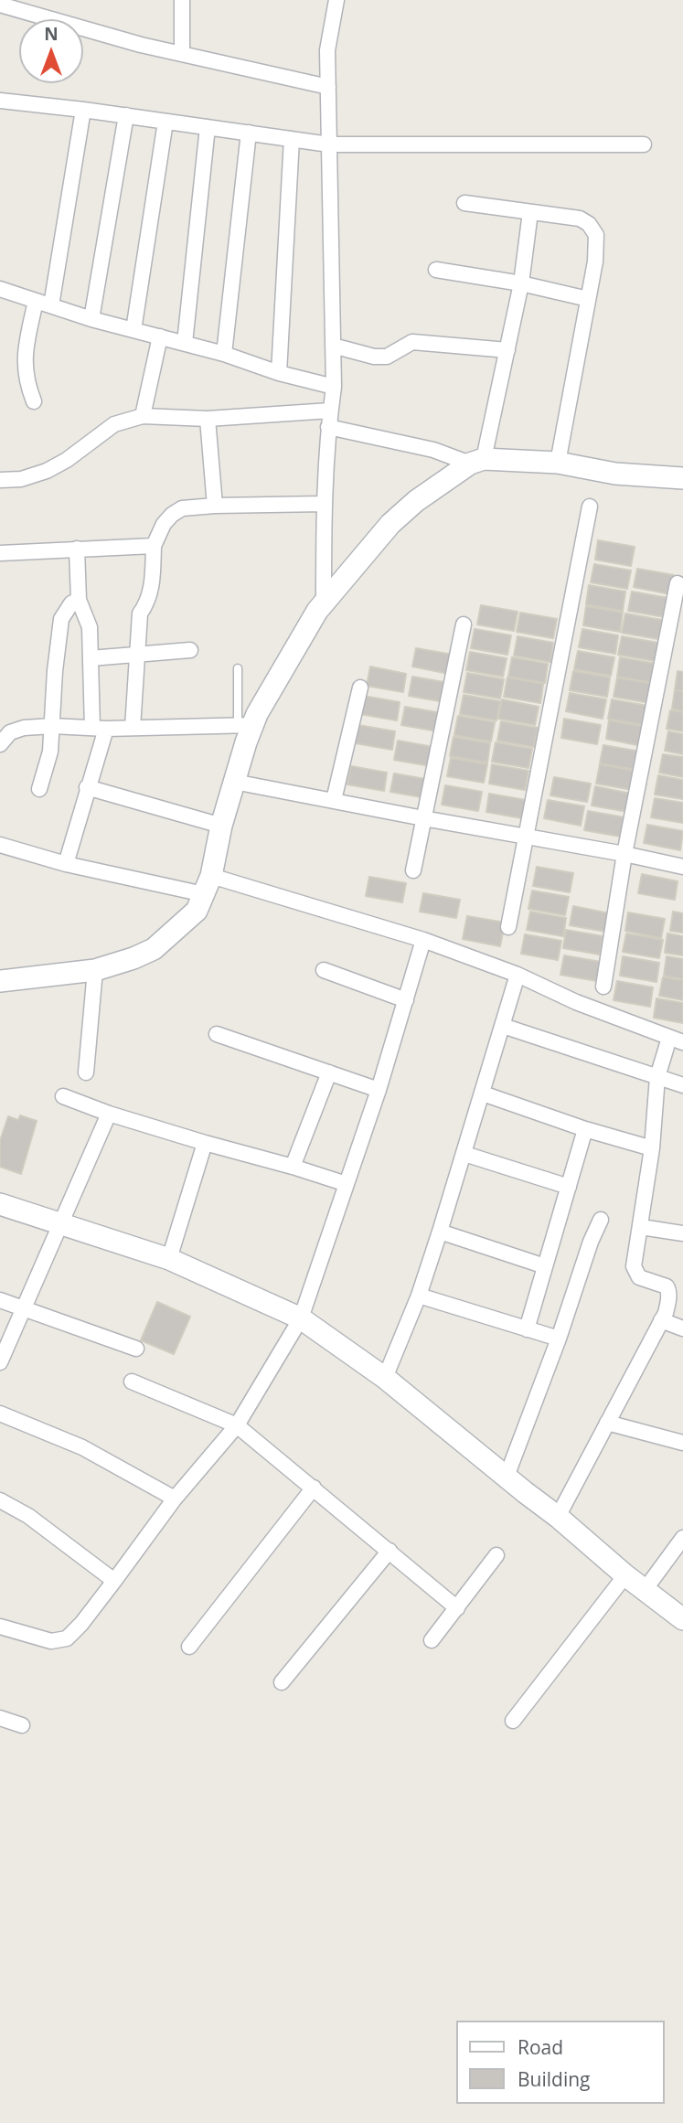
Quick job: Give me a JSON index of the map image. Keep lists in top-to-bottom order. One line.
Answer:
{"legend":["Road","Building"],"north":"top"}
